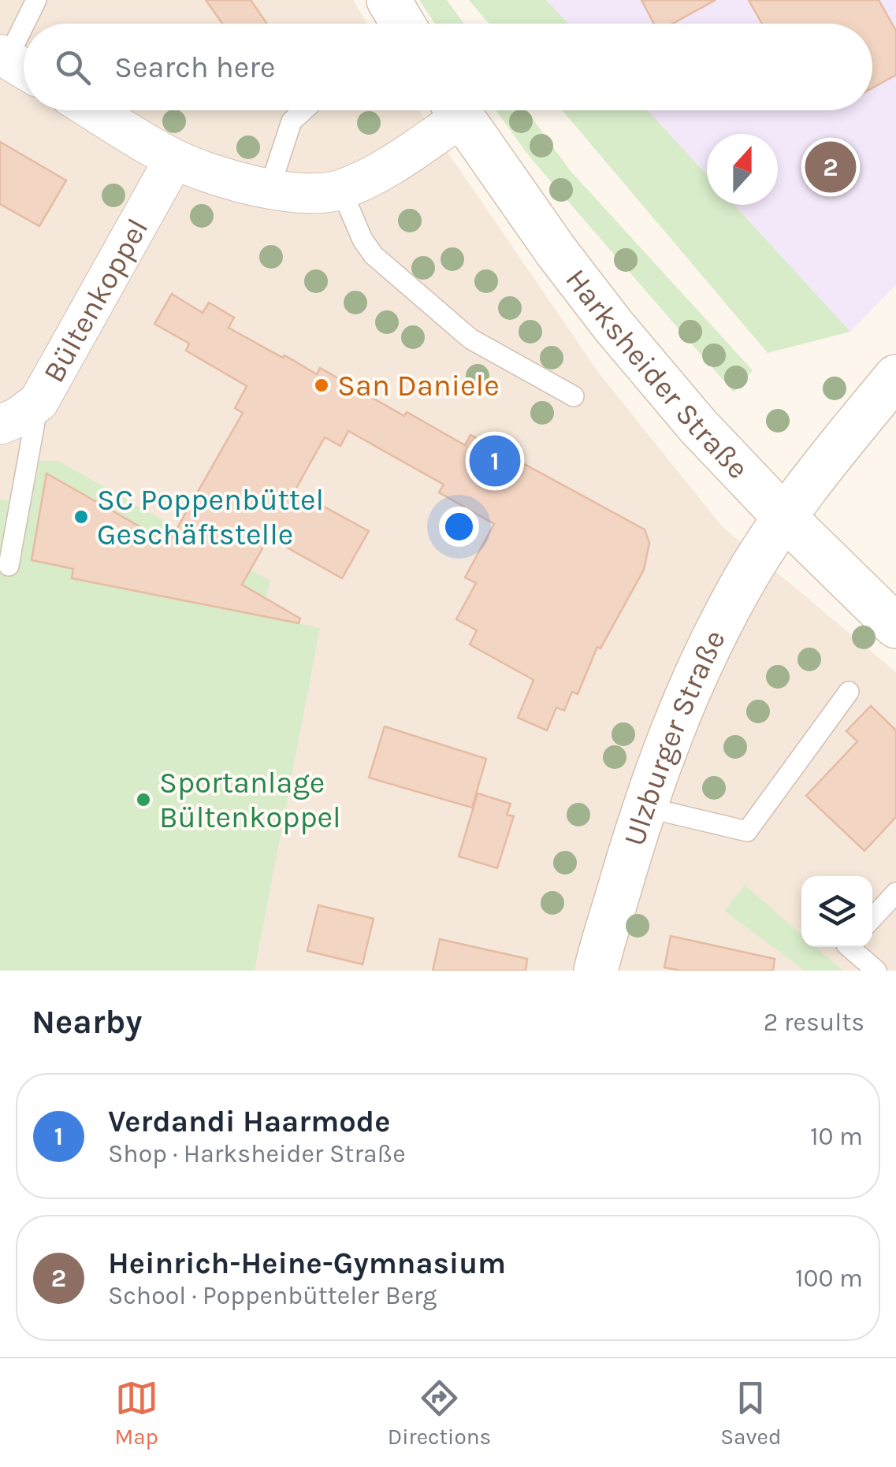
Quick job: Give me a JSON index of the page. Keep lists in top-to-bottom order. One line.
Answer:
{"streets":{"main road":["Harksheider Straße","Ulzburger Straße"],"street":["Bültenkoppel"]},"crossings":[["Harksheider Straße","Ulzburger Straße"]],"places":["San Daniele","SC Poppenbüttel Geschäftstelle","Sportanlage Bültenkoppel"],"north":"top","page":{"search":"Search here","pins":["2","1"],"heading":["Nearby","2 results"],"list":[{"mark":"1","name":"Verdandi Haarmode","note":"Shop · Harksheider Straße","value":"10 m"},{"mark":"2","name":"Heinrich-Heine-Gymnasium","note":"School · Poppenbütteler Berg","value":"100 m"}],"nav":["Map","Directions","Saved"]}}
